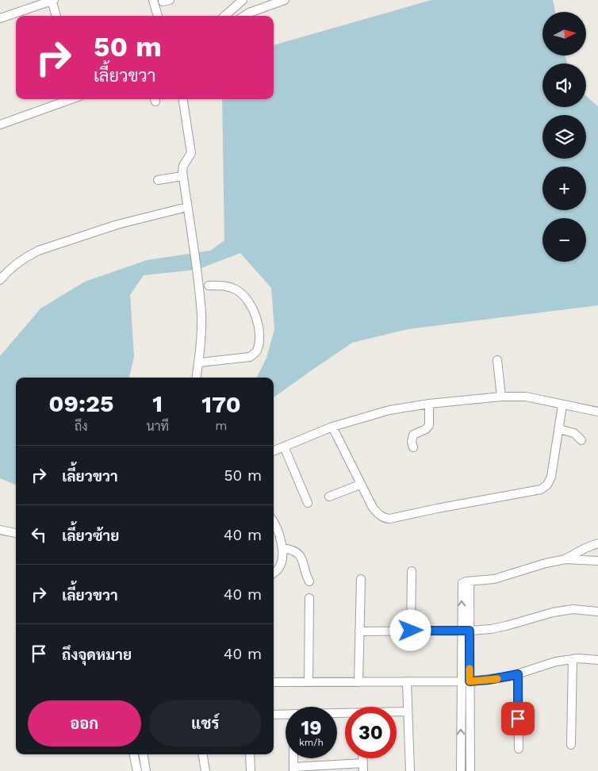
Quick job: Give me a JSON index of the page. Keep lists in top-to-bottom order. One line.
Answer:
{"north":"right","page":{"map_buttons":["+","−"],"turn":["50 m","เลี้ยวขวา"],"eta":["09:25","ถึง","1","นาที","170","m"],"list":[{"name":"เลี้ยวขวา","value":"50 m"},{"name":"เลี้ยวซ้าย","value":"40 m"},{"name":"เลี้ยวขวา","value":"40 m"},{"name":"ถึงจุดหมาย","value":"40 m"}],"buttons":["ออก","แชร์"],"speed":"19 km/h","limit":"30"}}
